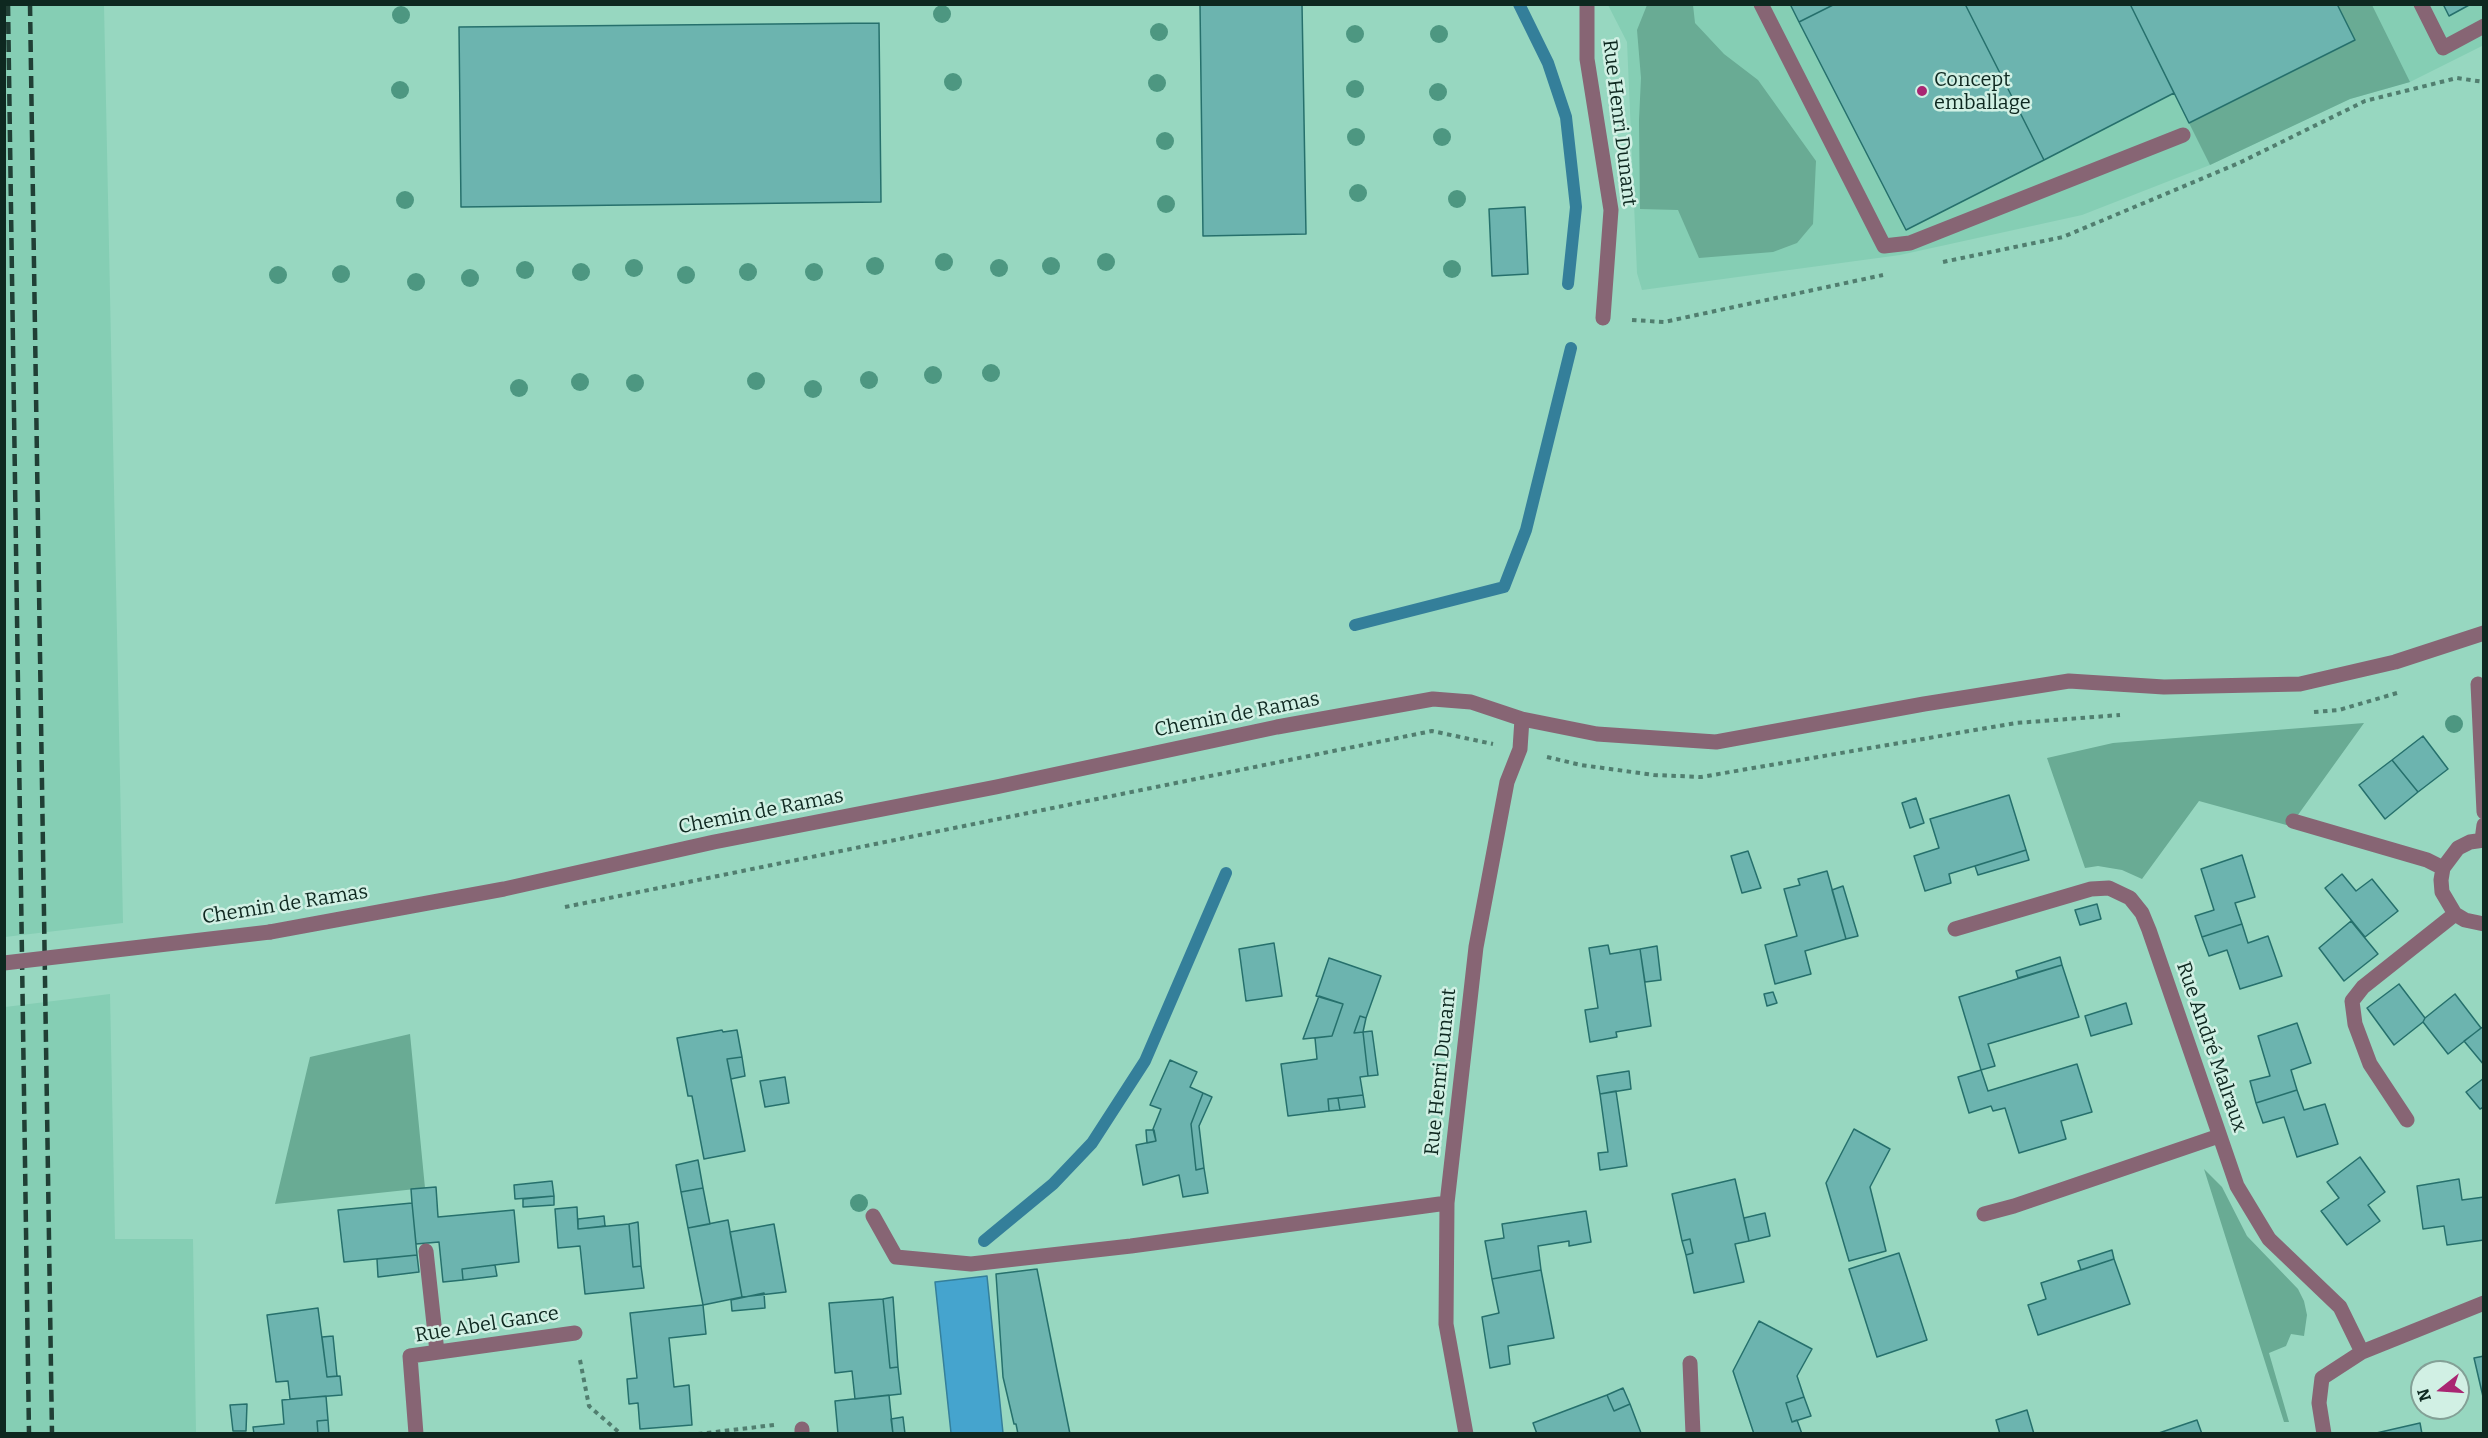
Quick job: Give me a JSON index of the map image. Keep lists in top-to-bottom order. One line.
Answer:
{"streets":{"street":["Rue Henri Dunant","Chemin de Ramas","Rue André Malraux","Rue Abel Gance"]},"crossings":[["Rue Henri Dunant","Chemin de Ramas"]],"places":["Concept emballage"],"north":"left"}
